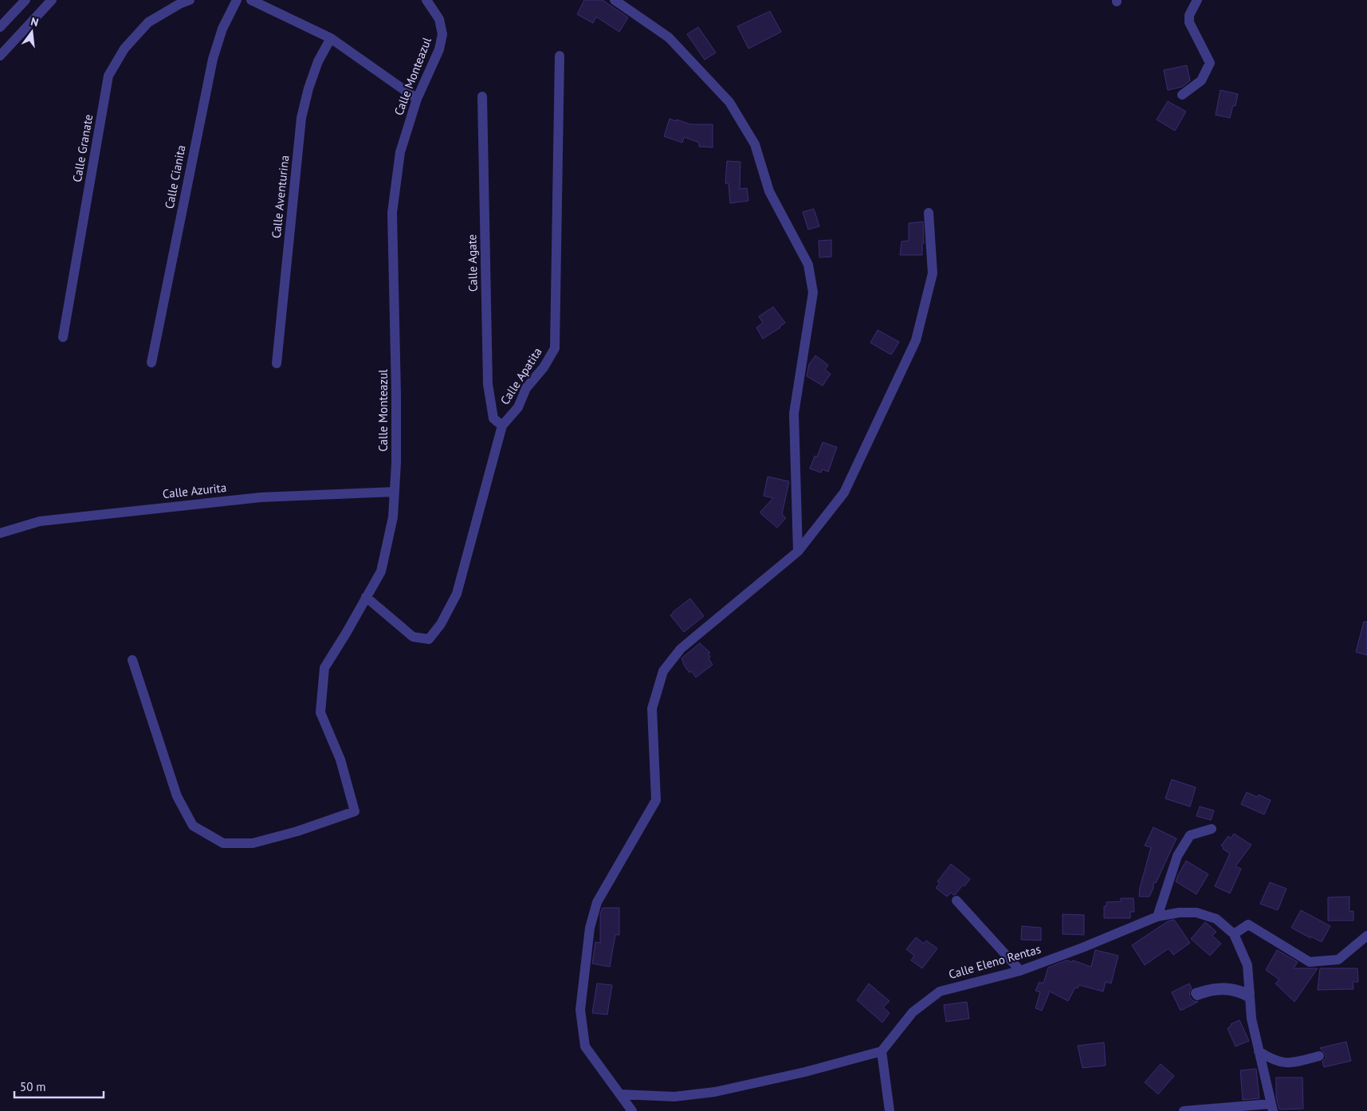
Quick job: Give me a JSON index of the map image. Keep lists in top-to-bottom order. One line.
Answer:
{"streets":{"street":["Calle Monteazul","Calle Granate","Calle Cianita","Calle Aventurina","Calle Agate","Calle Apatita","Calle Azurita","Calle Eleno Rentas"]},"crossings":[["Calle Monteazul","Calle Apatita"],["Calle Monteazul","Calle Azurita"],["Calle Agate","Calle Apatita"]],"scale_bar":"50 m","north":"top"}
